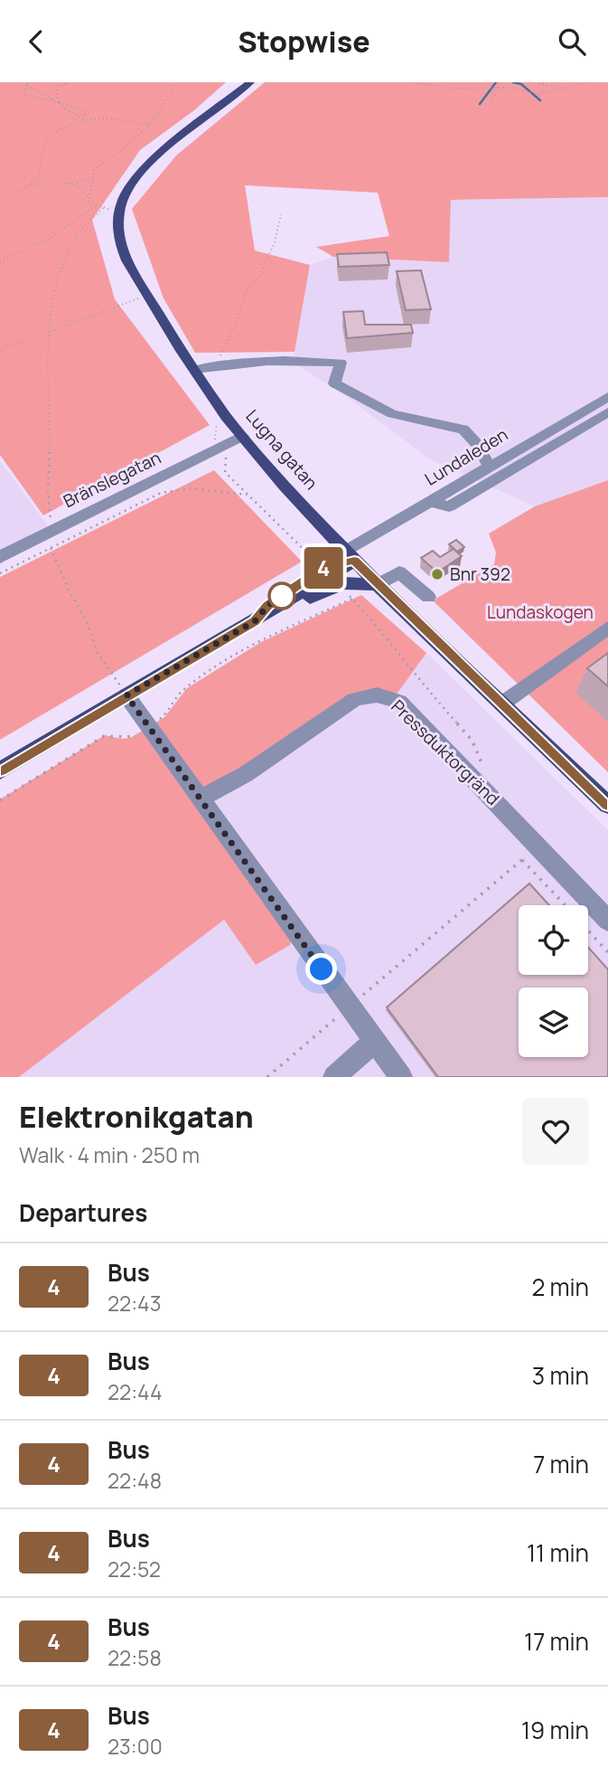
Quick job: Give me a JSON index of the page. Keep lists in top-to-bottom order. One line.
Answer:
{"streets":{"main road":["Lugna gatan","Lundaleden"],"street":["Bränslegatan","Pressduktorgränd"]},"crossings":[["Lugna gatan","Lundaleden"],["Lugna gatan","Bränslegatan"]],"parks":["Lundaskogen"],"places":["Bnr 392"],"lines":["bus line 4"],"page":{"header":"Stopwise","on_map":"4","heading":[["Elektronikgatan","Walk · 4 min · 250 m"],"Departures"],"list":[{"mark":"4","name":"Bus","note":"22:43","value":"2 min"},{"mark":"4","name":"Bus","note":"22:44","value":"3 min"},{"mark":"4","name":"Bus","note":"22:48","value":"7 min"},{"mark":"4","name":"Bus","note":"22:52","value":"11 min"},{"mark":"4","name":"Bus","note":"22:58","value":"17 min"},{"mark":"4","name":"Bus","note":"23:00","value":"19 min"}]}}
